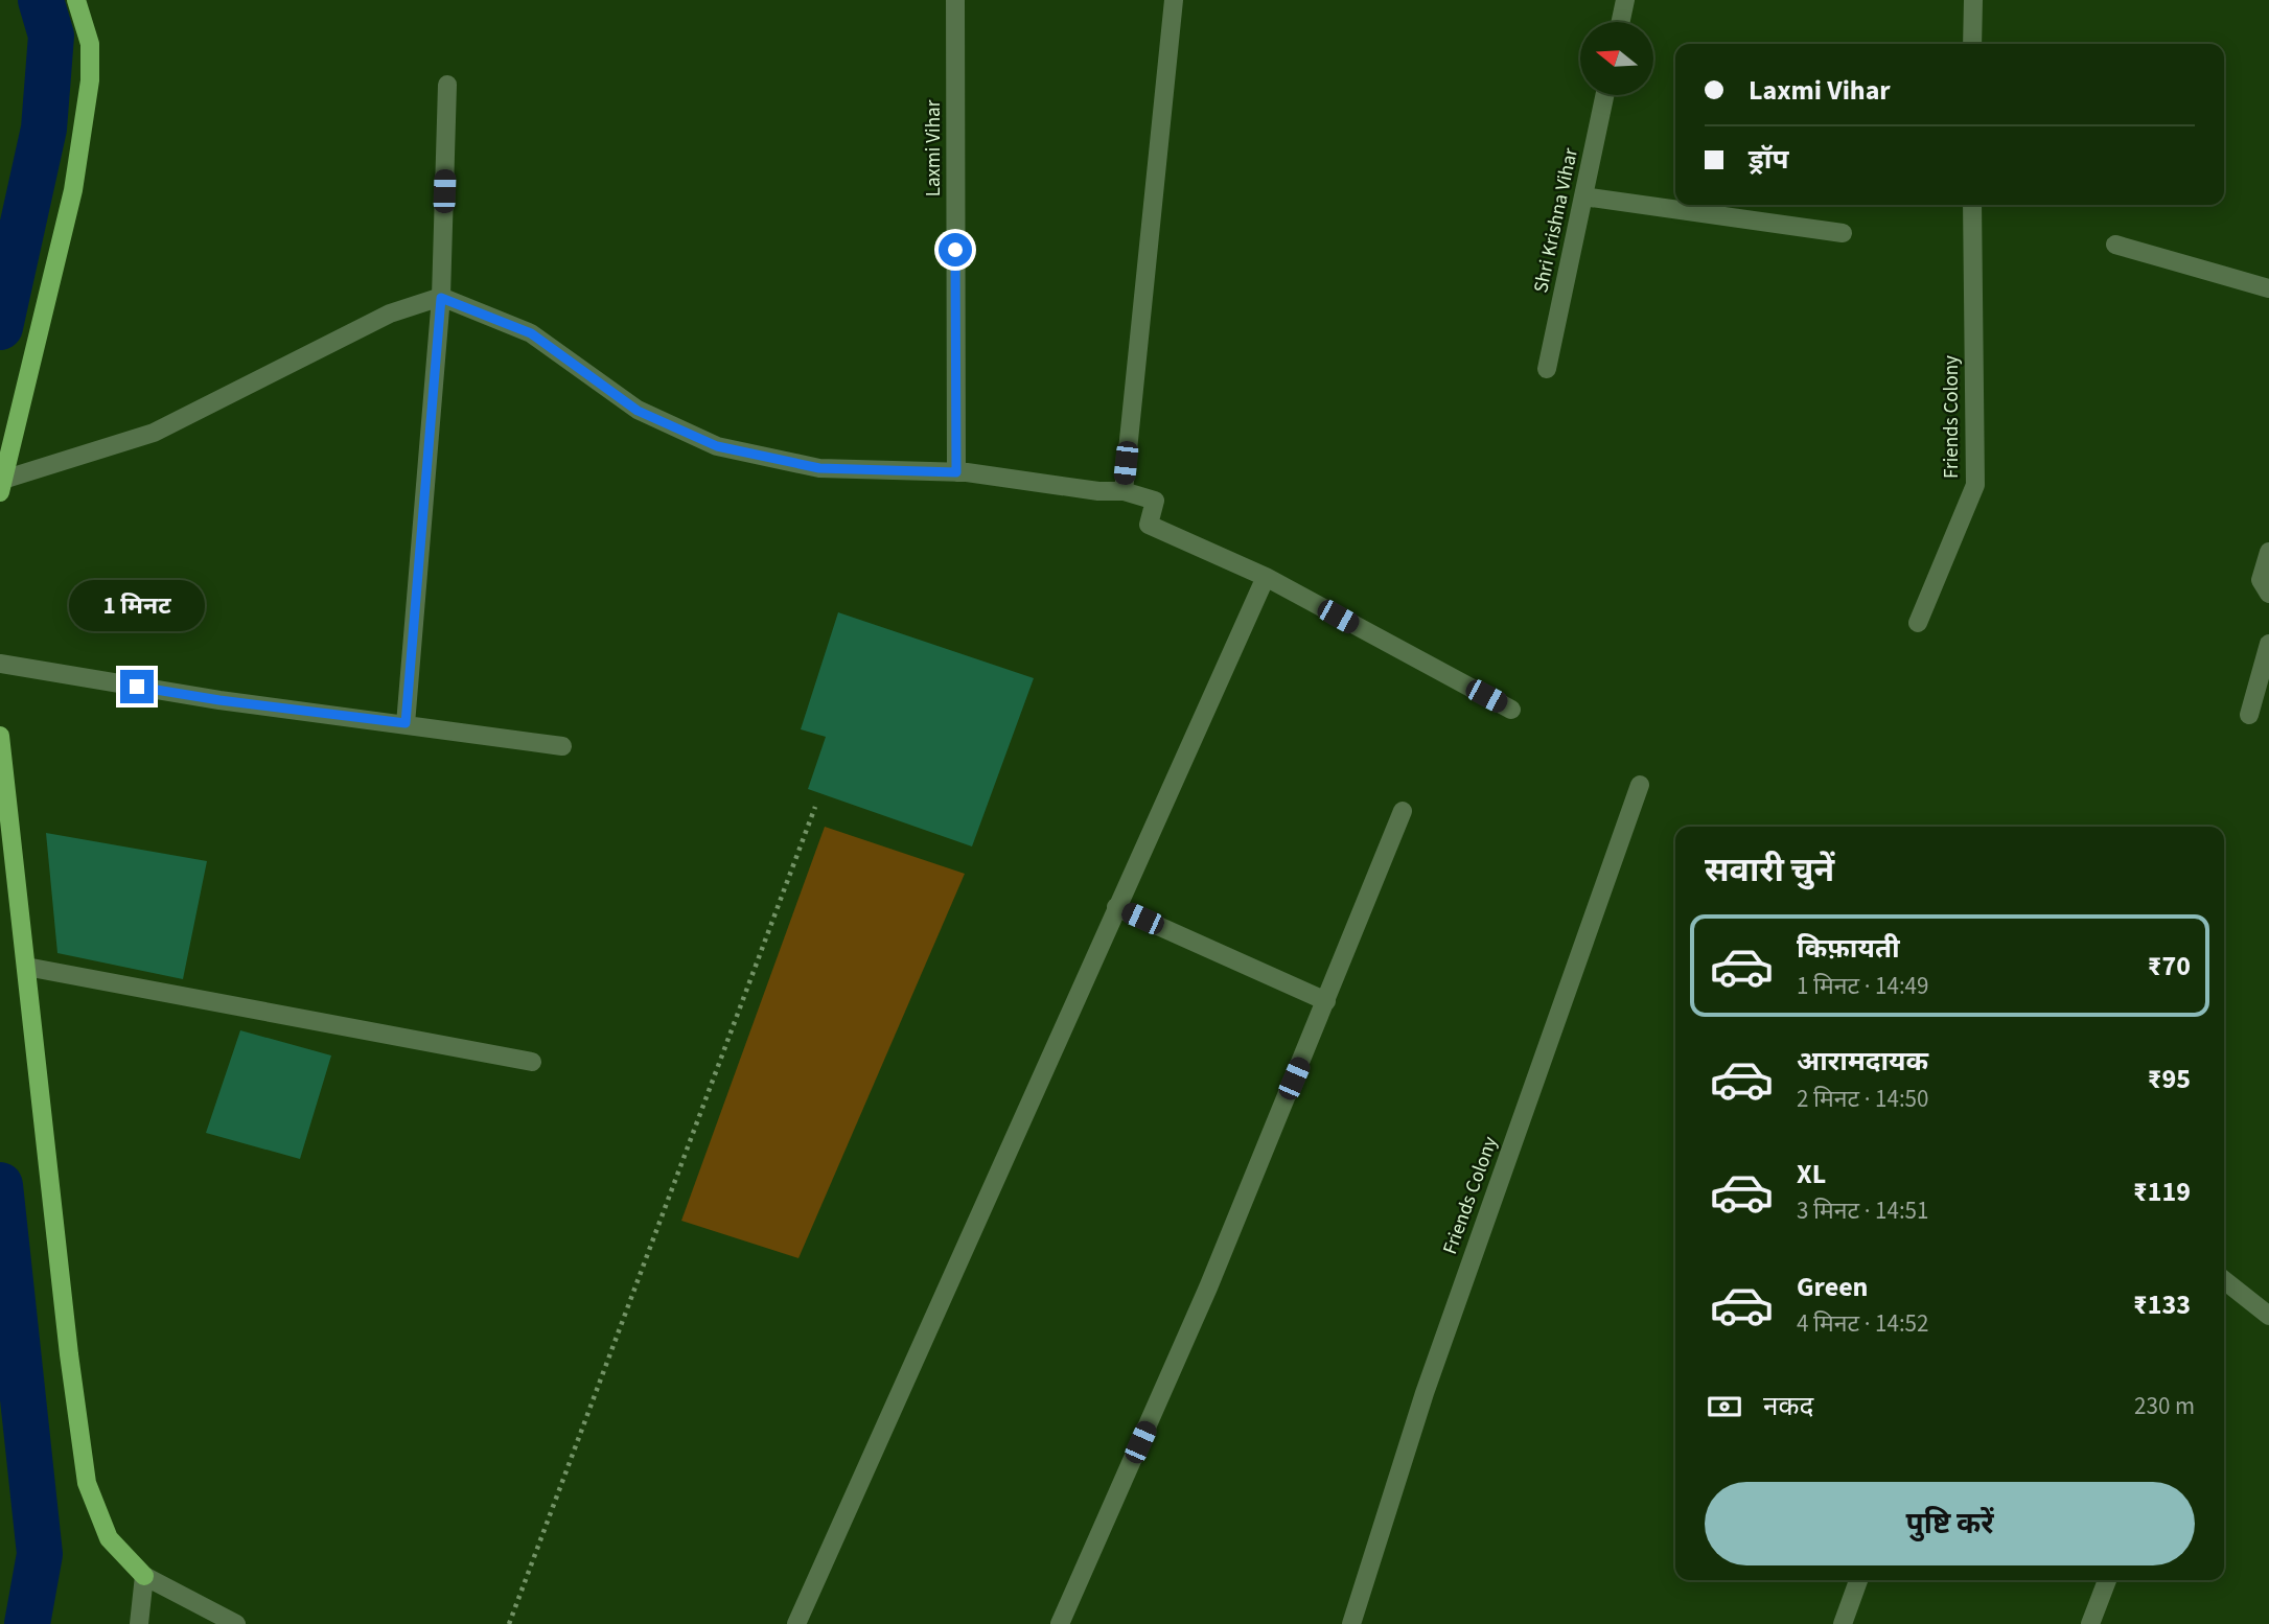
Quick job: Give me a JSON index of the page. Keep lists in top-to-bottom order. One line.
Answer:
{"streets":{"street":["Laxmi Vihar","Shri Krishna Vihar","Friends Colony"]},"north":"left","page":{"banner":["Laxmi Vihar","ड्रॉप"],"bubble":"1 मिनट","heading":"सवारी चुनें","list":[{"name":"किफ़ायती","note":"1 मिनट · 14:49","value":"₹70"},{"name":"आरामदायक","note":"2 मिनट · 14:50","value":"₹95"},{"name":"XL","note":"3 मिनट · 14:51","value":"₹119"},{"name":"Green","note":"4 मिनट · 14:52","value":"₹133"}],"pay":["नकद","230 m"],"buttons":"पुष्टि करें"}}
